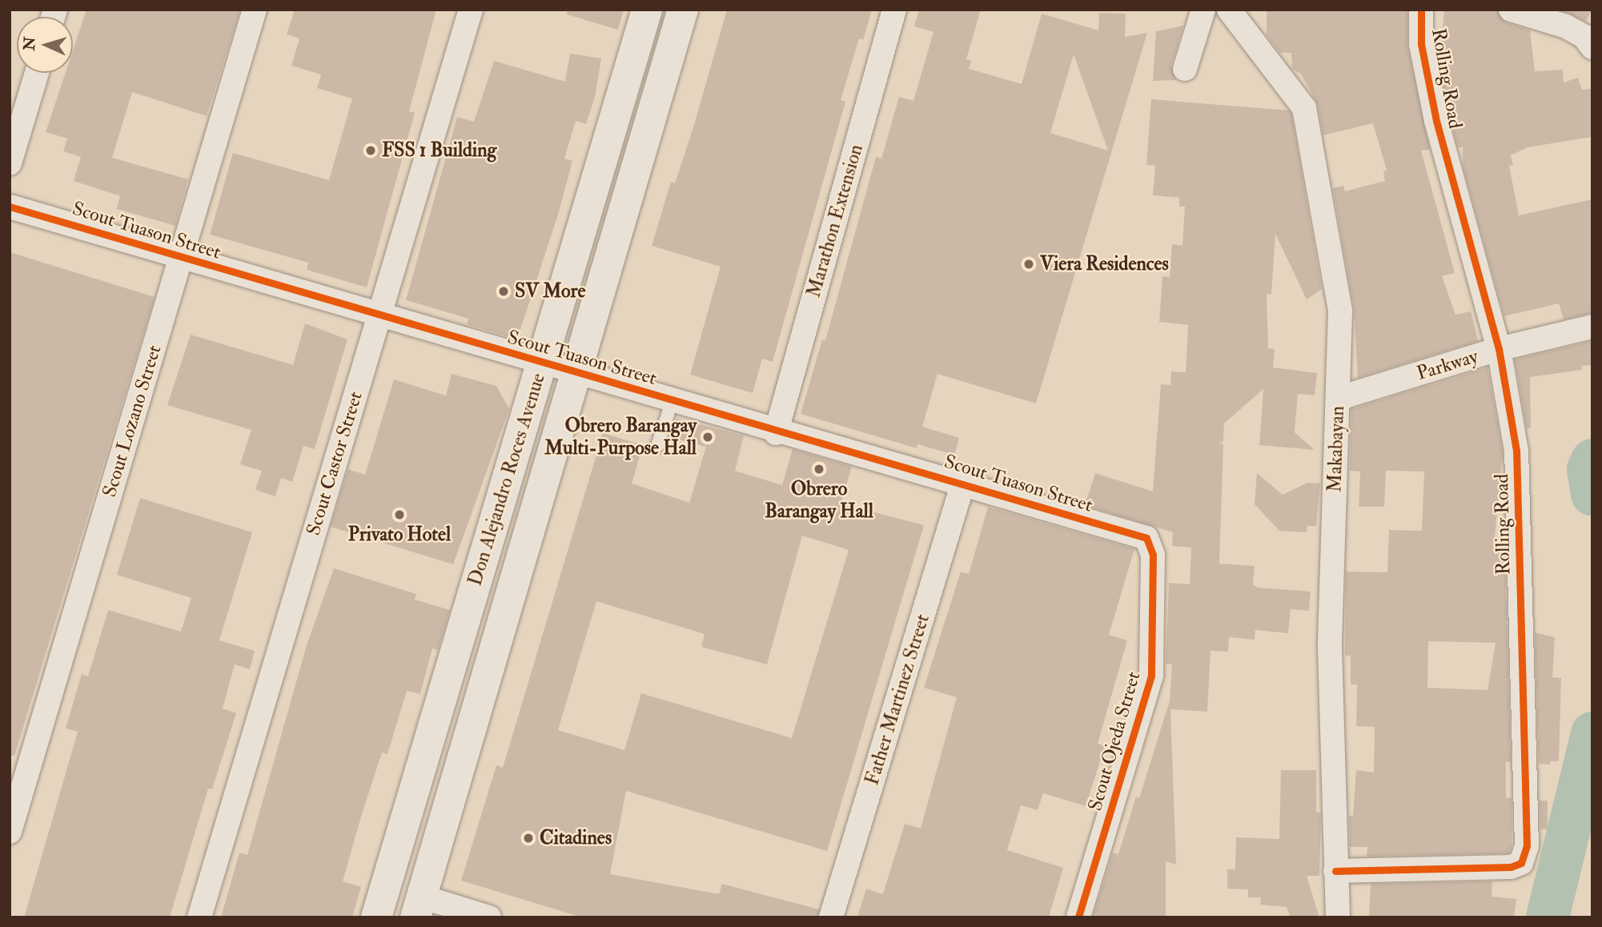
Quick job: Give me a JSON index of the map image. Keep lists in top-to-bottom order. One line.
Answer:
{"streets":{"main road":["Don Alejandro Roces Avenue"],"street":["Rolling Road","Marathon Extension","Scout Tuason Street","Parkway","Scout Lozano Street","Makabayan","Scout Castor Street","Father Martinez Street","Scout Ojeda Street"]},"crossings":[["Rolling Road","Parkway"],["Rolling Road","Makabayan"],["Marathon Extension","Scout Tuason Street"],["Scout Tuason Street","Scout Lozano Street"],["Scout Tuason Street","Scout Castor Street"],["Scout Tuason Street","Don Alejandro Roces Avenue"],["Scout Tuason Street","Father Martinez Street"],["Scout Tuason Street","Scout Ojeda Street"],["Parkway","Makabayan"]],"places":["FSS 1 Building","Viera Residences","SV More","Obrero Barangay Multi-Purpose Hall","Obrero Barangay Hall","Privato Hotel","Citadines"],"north":"left"}
